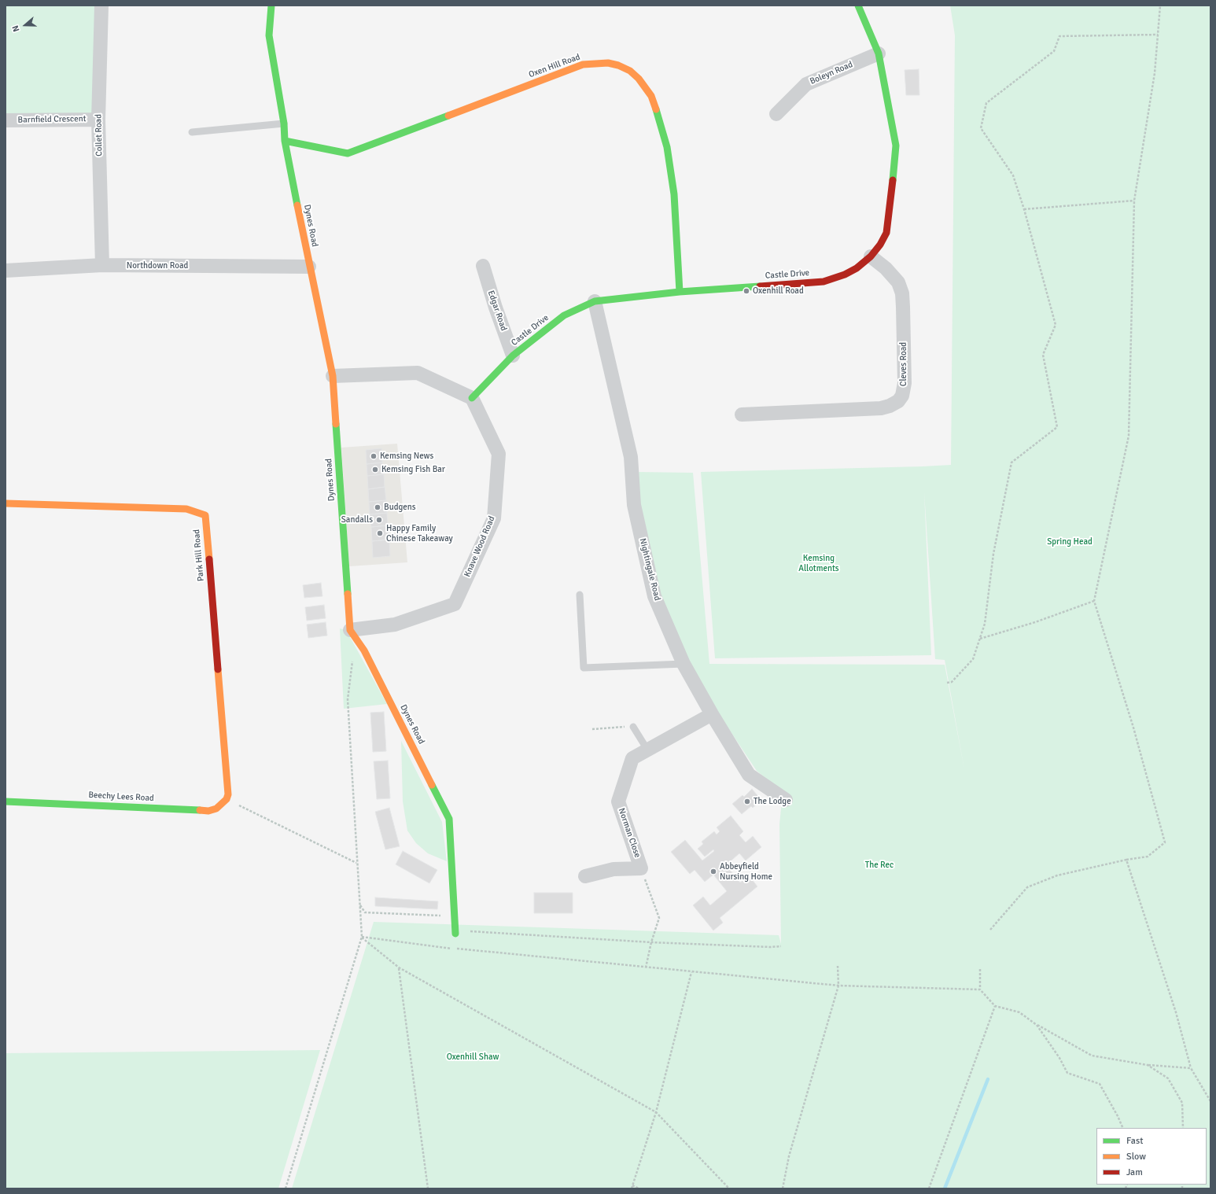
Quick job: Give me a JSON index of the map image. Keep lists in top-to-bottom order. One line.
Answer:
{"streets":{"street":["Oxen Hill Road","Boleyn Road","Barnfield Crescent","Collet Road","Dynes Road","Northdown Road","Castle Drive","Edgar Road","Cleves Road","Knave Wood Road","Park Hill Road","Nightingale Road","Beechy Lees Road","Norman Close"]},"crossings":[["Oxen Hill Road","Dynes Road"],["Oxen Hill Road","Castle Drive"],["Boleyn Road","Castle Drive"],["Barnfield Crescent","Collet Road"],["Collet Road","Northdown Road"],["Dynes Road","Northdown Road"],["Dynes Road","Knave Wood Road"],["Castle Drive","Edgar Road"],["Castle Drive","Cleves Road"],["Castle Drive","Knave Wood Road"],["Castle Drive","Nightingale Road"],["Park Hill Road","Beechy Lees Road"],["Nightingale Road","Norman Close"]],"parks":["Spring Head","Kemsing Allotments","The Rec","Oxenhill Shaw"],"places":["Oxenhill Road","Kemsing News","Kemsing Fish Bar","Budgens","Sandalls","Happy Family Chinese Takeaway","The Lodge","Abbeyfield Nursing Home"],"legend":["Fast","Slow","Jam"],"north":"left"}
